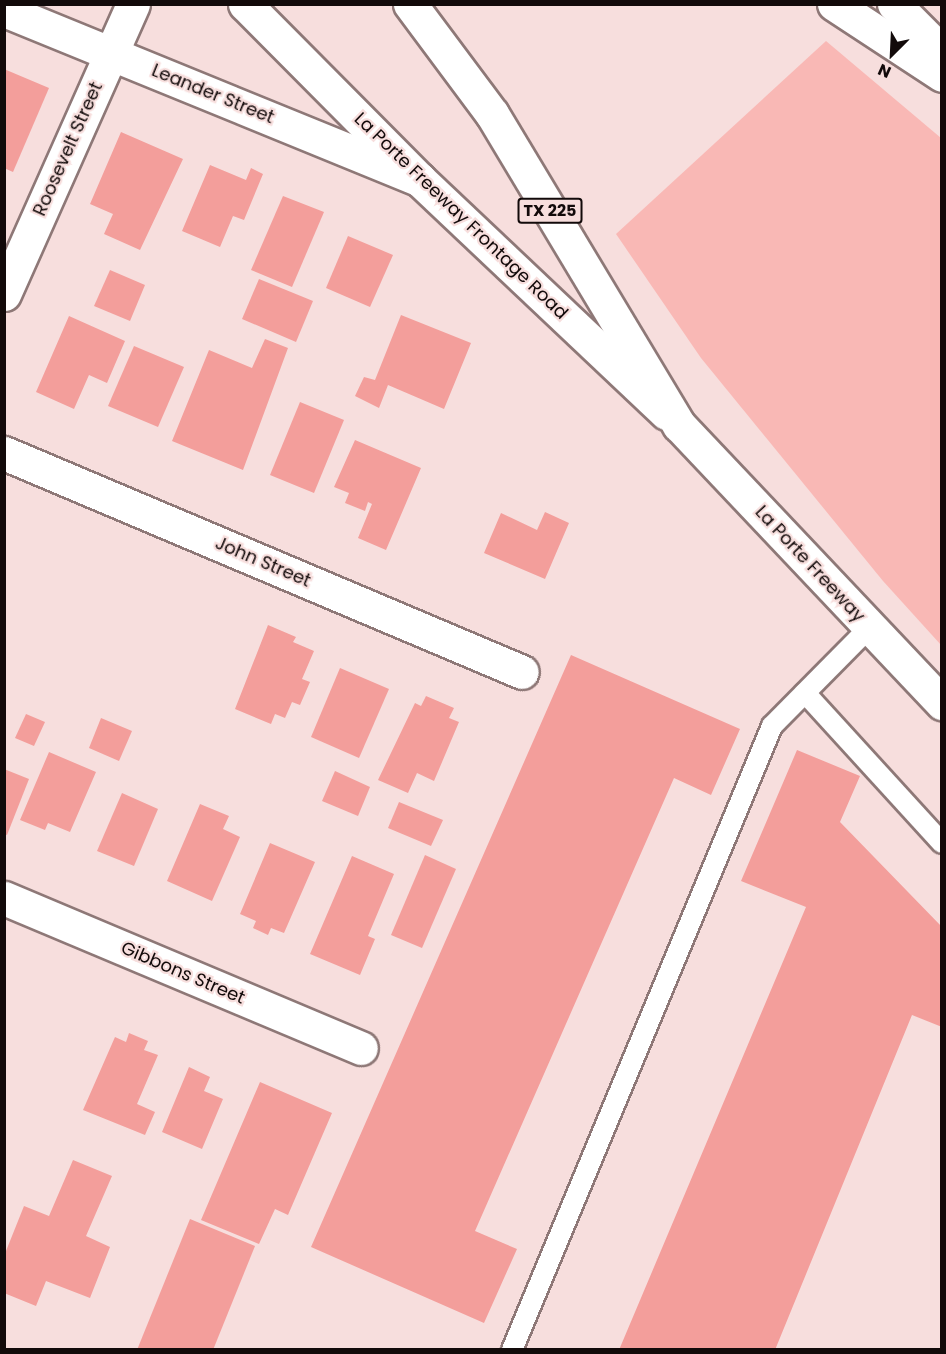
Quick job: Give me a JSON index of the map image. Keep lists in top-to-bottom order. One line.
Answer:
{"streets":{"main road":["Leander Street","Roosevelt Street","TX 225","La Porte Freeway Frontage Road","John Street","La Porte Freeway","Gibbons Street"]},"crossings":[["Leander Street","Roosevelt Street"],["Leander Street","La Porte Freeway Frontage Road"],["TX 225","La Porte Freeway Frontage Road"],["TX 225","La Porte Freeway"],["La Porte Freeway Frontage Road","La Porte Freeway"]],"north":"bottom left"}
